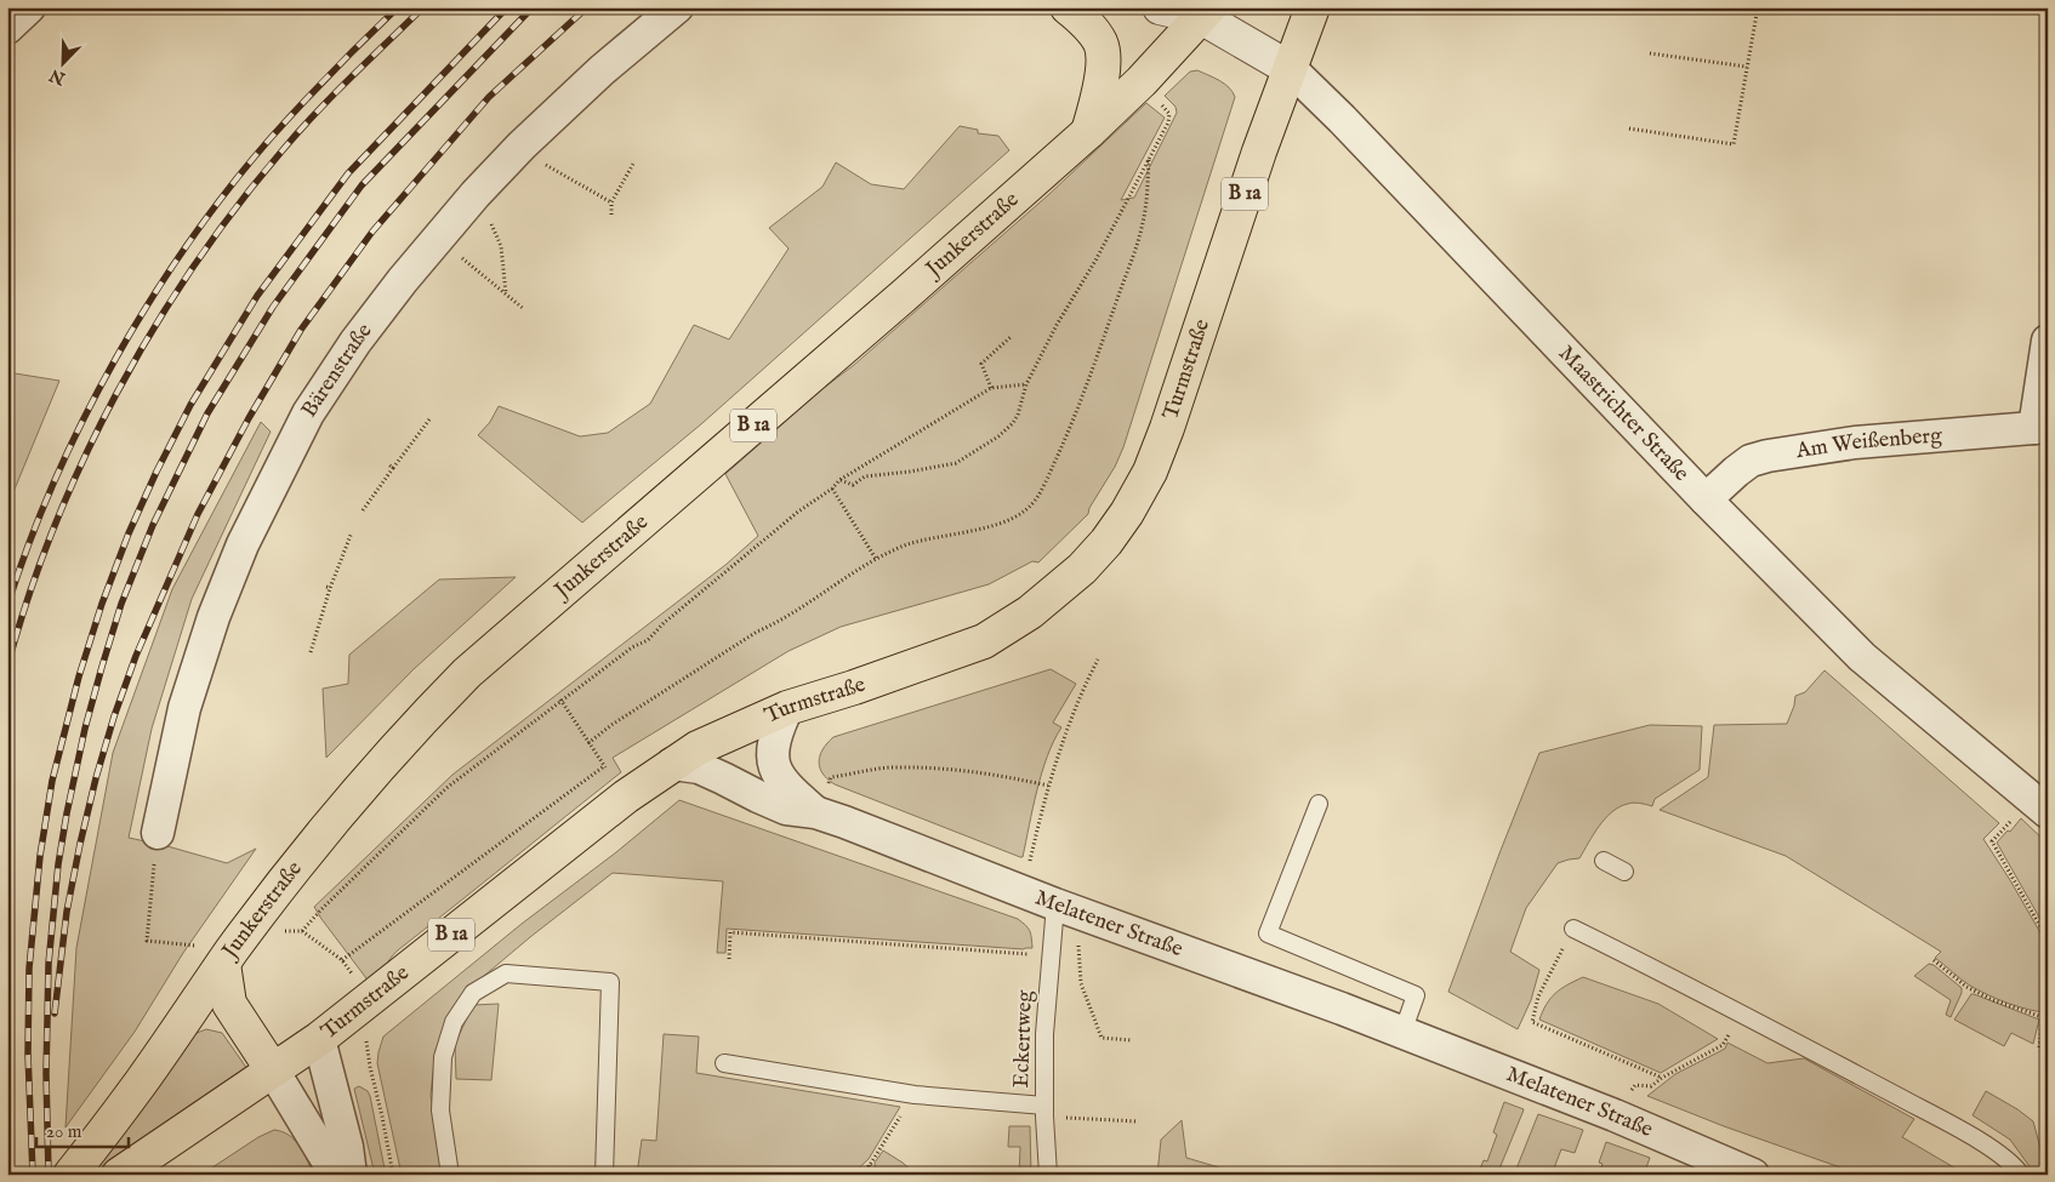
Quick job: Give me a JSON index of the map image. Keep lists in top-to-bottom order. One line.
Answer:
{"streets":{"main road":["B 1a","Junkerstraße","Turmstraße"],"street":["Bärenstraße","Maastrichter Straße","Am Weißenberg","Melatener Straße"],"lane":["Eckertweg"]},"crossings":[["B 1a","Turmstraße"],["B 1a","Maastrichter Straße"],["Junkerstraße","Maastrichter Straße"],["Turmstraße","Maastrichter Straße"],["Turmstraße","Melatener Straße"],["Maastrichter Straße","Am Weißenberg"],["Melatener Straße","Eckertweg"]],"scale_bar":"20 m","north":"bottom left"}
